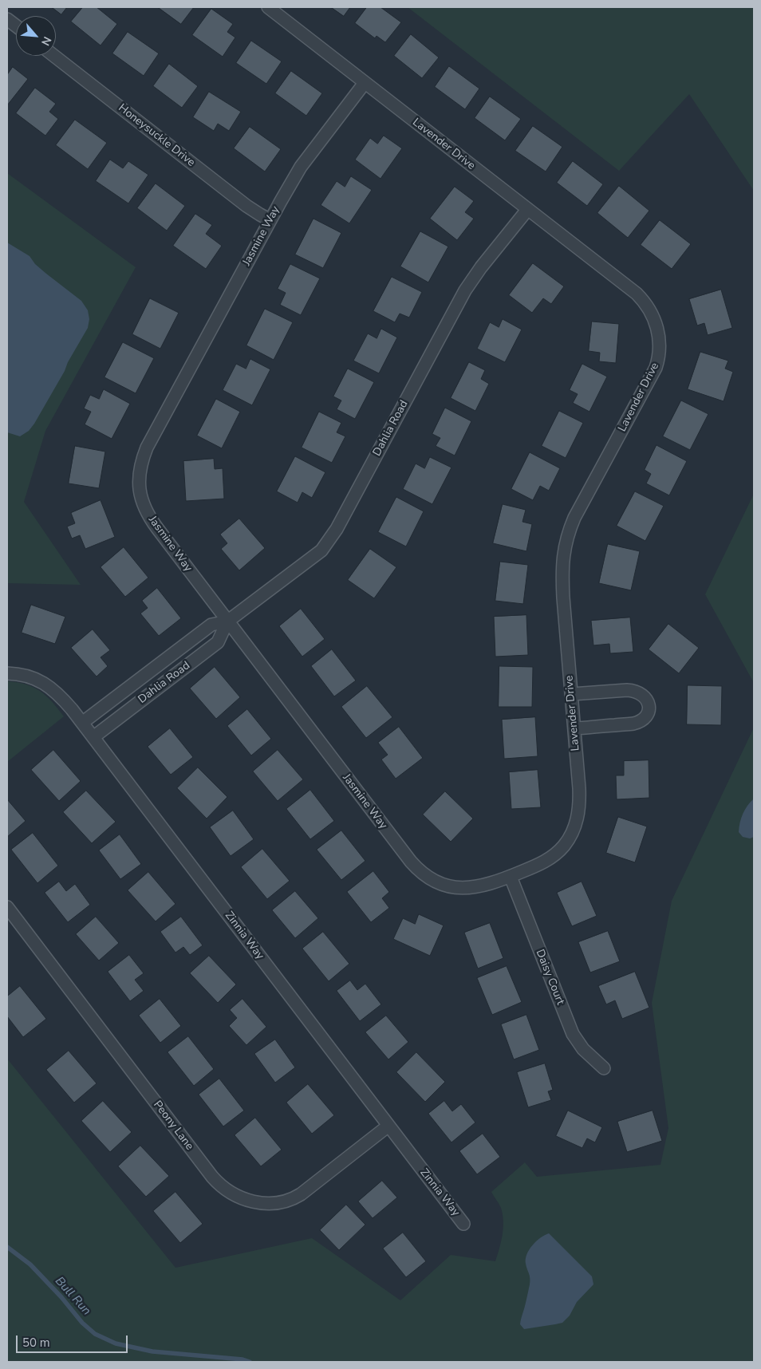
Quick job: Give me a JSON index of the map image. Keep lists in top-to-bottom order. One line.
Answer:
{"streets":{"street":["Honeysuckle Drive","Lavender Drive","Jasmine Way","Dahlia Road","Zinnia Way","Daisy Court","Peony Lane"]},"crossings":[["Honeysuckle Drive","Jasmine Way"],["Lavender Drive","Jasmine Way"],["Lavender Drive","Dahlia Road"],["Lavender Drive","Daisy Court"],["Jasmine Way","Dahlia Road"],["Jasmine Way","Daisy Court"],["Dahlia Road","Zinnia Way"],["Zinnia Way","Peony Lane"]],"water":["Bull Run"],"scale_bar":"50 m","north":"bottom right"}
